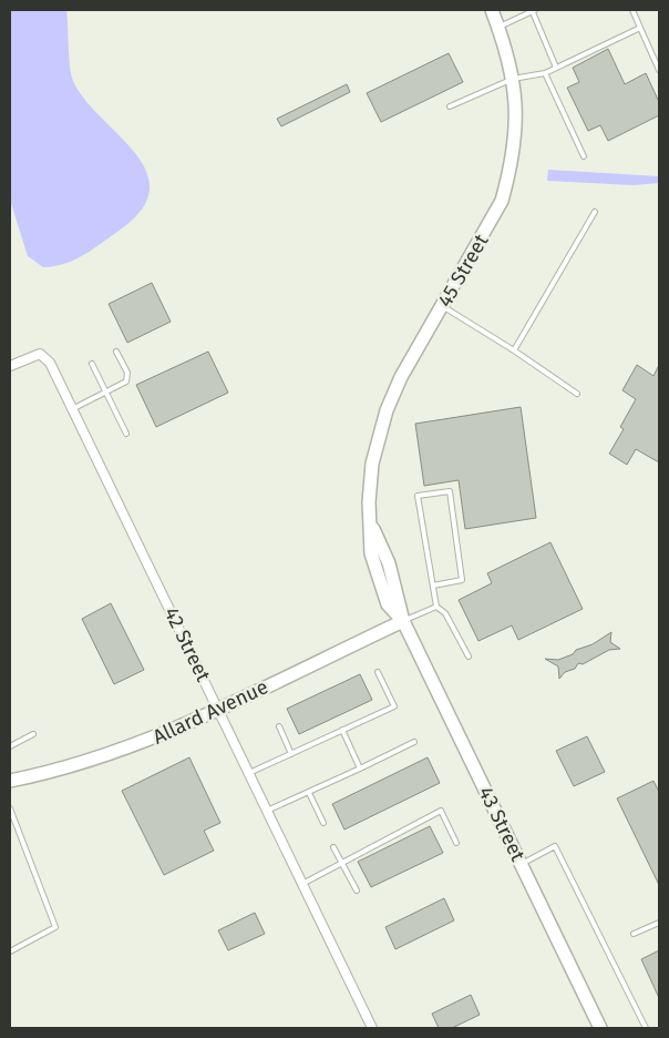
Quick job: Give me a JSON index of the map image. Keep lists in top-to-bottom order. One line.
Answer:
{"streets":{"main road":["45 Street","Allard Avenue","43 Street"],"street":["42 Street"]},"crossings":[["45 Street","Allard Avenue"],["45 Street","43 Street"],["42 Street","Allard Avenue"],["Allard Avenue","43 Street"]]}
